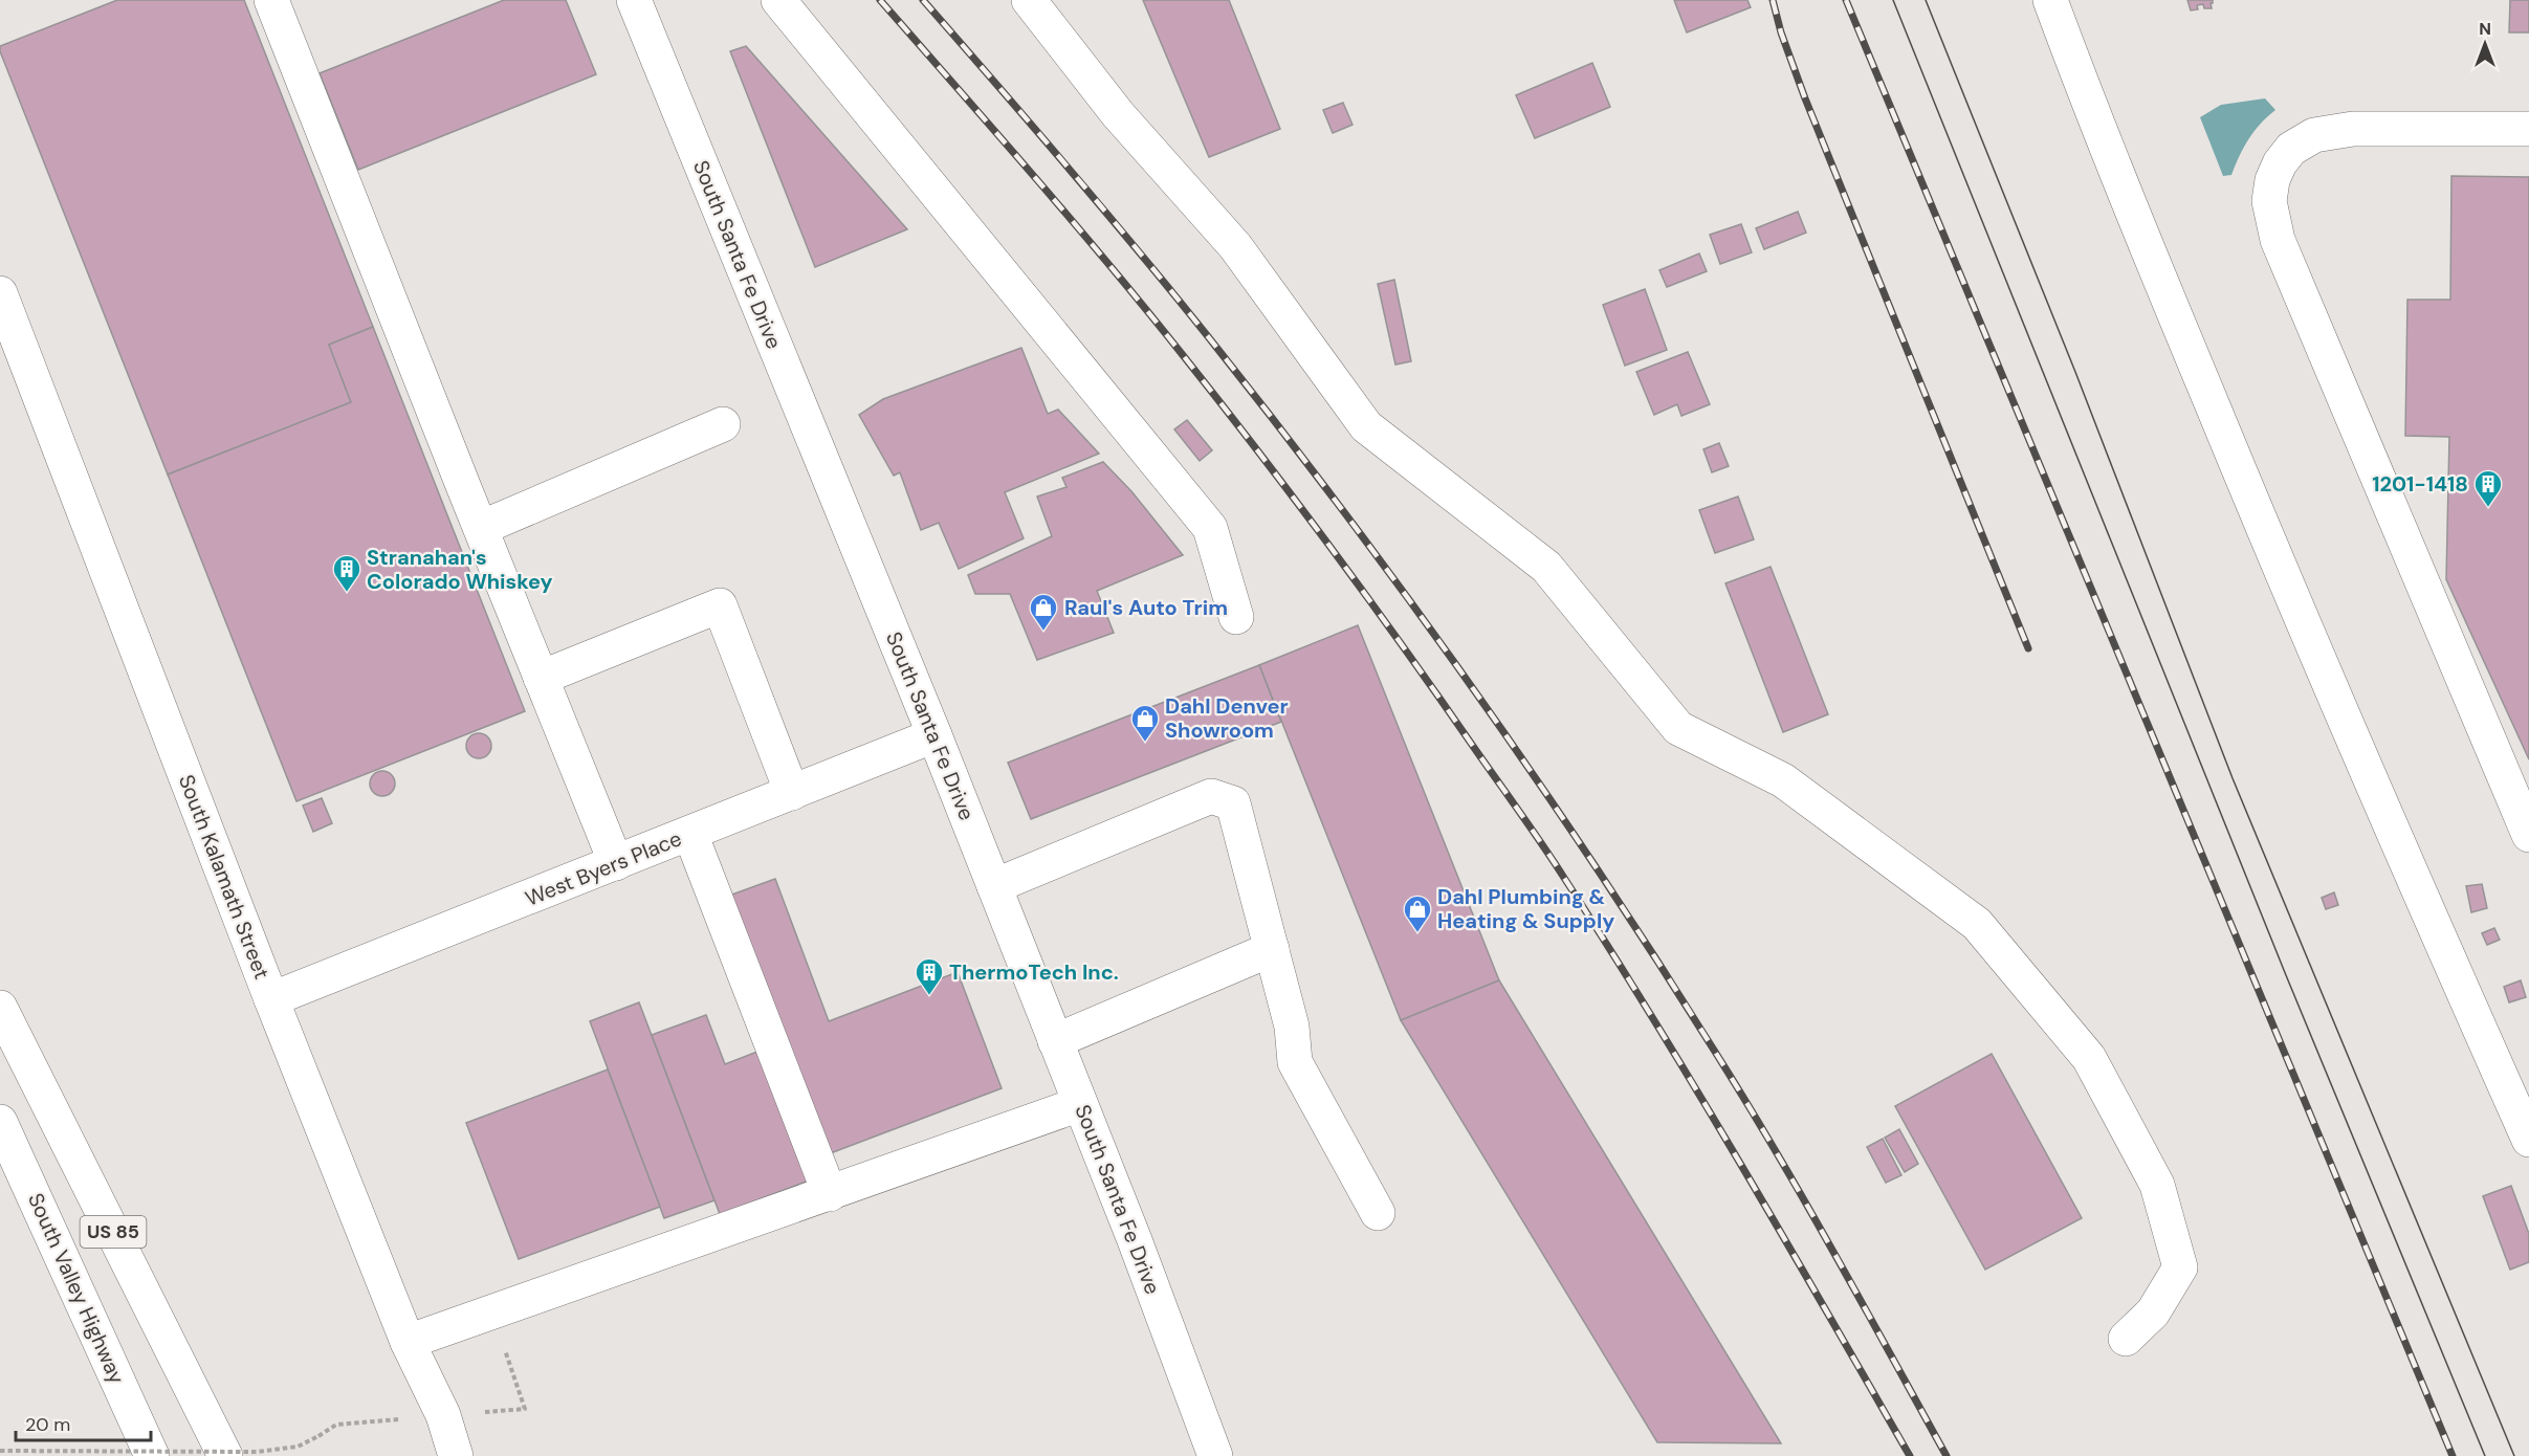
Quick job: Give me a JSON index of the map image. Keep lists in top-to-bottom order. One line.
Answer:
{"streets":{"main road":["South Santa Fe Drive","West Byers Place","South Kalamath Street","US 85","South Valley Highway"]},"crossings":[["South Santa Fe Drive","West Byers Place"],["West Byers Place","South Kalamath Street"]],"places":{"building":["1201-1418","Stranahan's Colorado Whiskey","ThermoTech Inc."],"shop":["Raul's Auto Trim","Dahl Denver Showroom","Dahl Plumbing & Heating & Supply"]},"scale_bar":"20 m","north":"top"}
